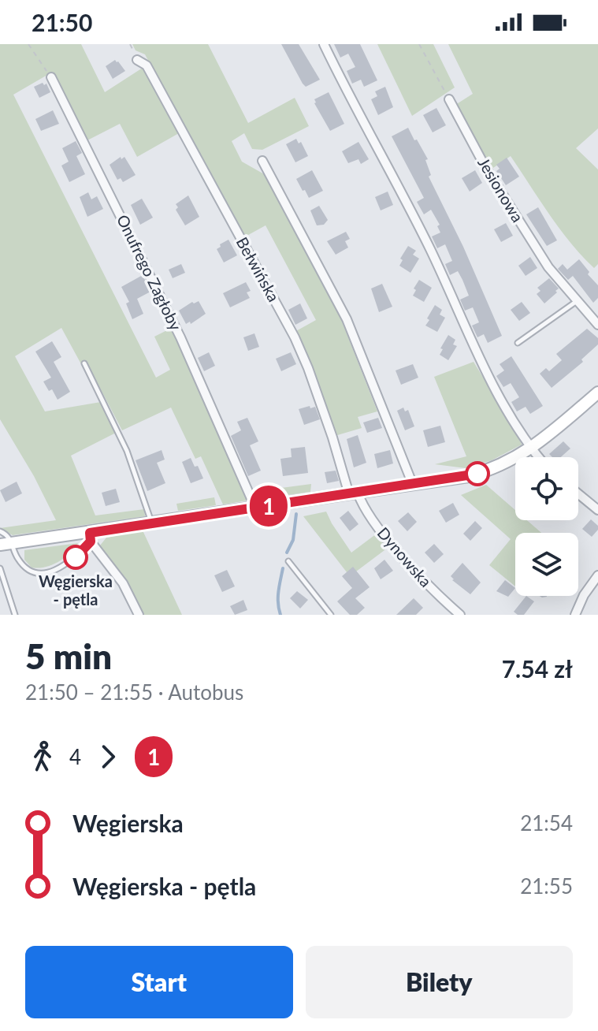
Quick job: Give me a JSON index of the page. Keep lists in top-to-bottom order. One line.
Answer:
{"streets":{"street":["Jesionowa","Bełwińska","Onufrego Zagłoby","Dynowska"]},"crossings":[["Bełwińska","Dynowska"]],"places":["Węgierska - pętla"],"lines":["bus line 1"],"page":{"status":"21:50","on_map":"1","heading":["5 min","21:50 – 21:55 · Autobus","7.54 zł"],"legs":["4","1"],"list":[{"name":"Węgierska","value":"21:54"},{"name":"Węgierska - pętla","value":"21:55"}],"buttons":["Start","Bilety"]}}
